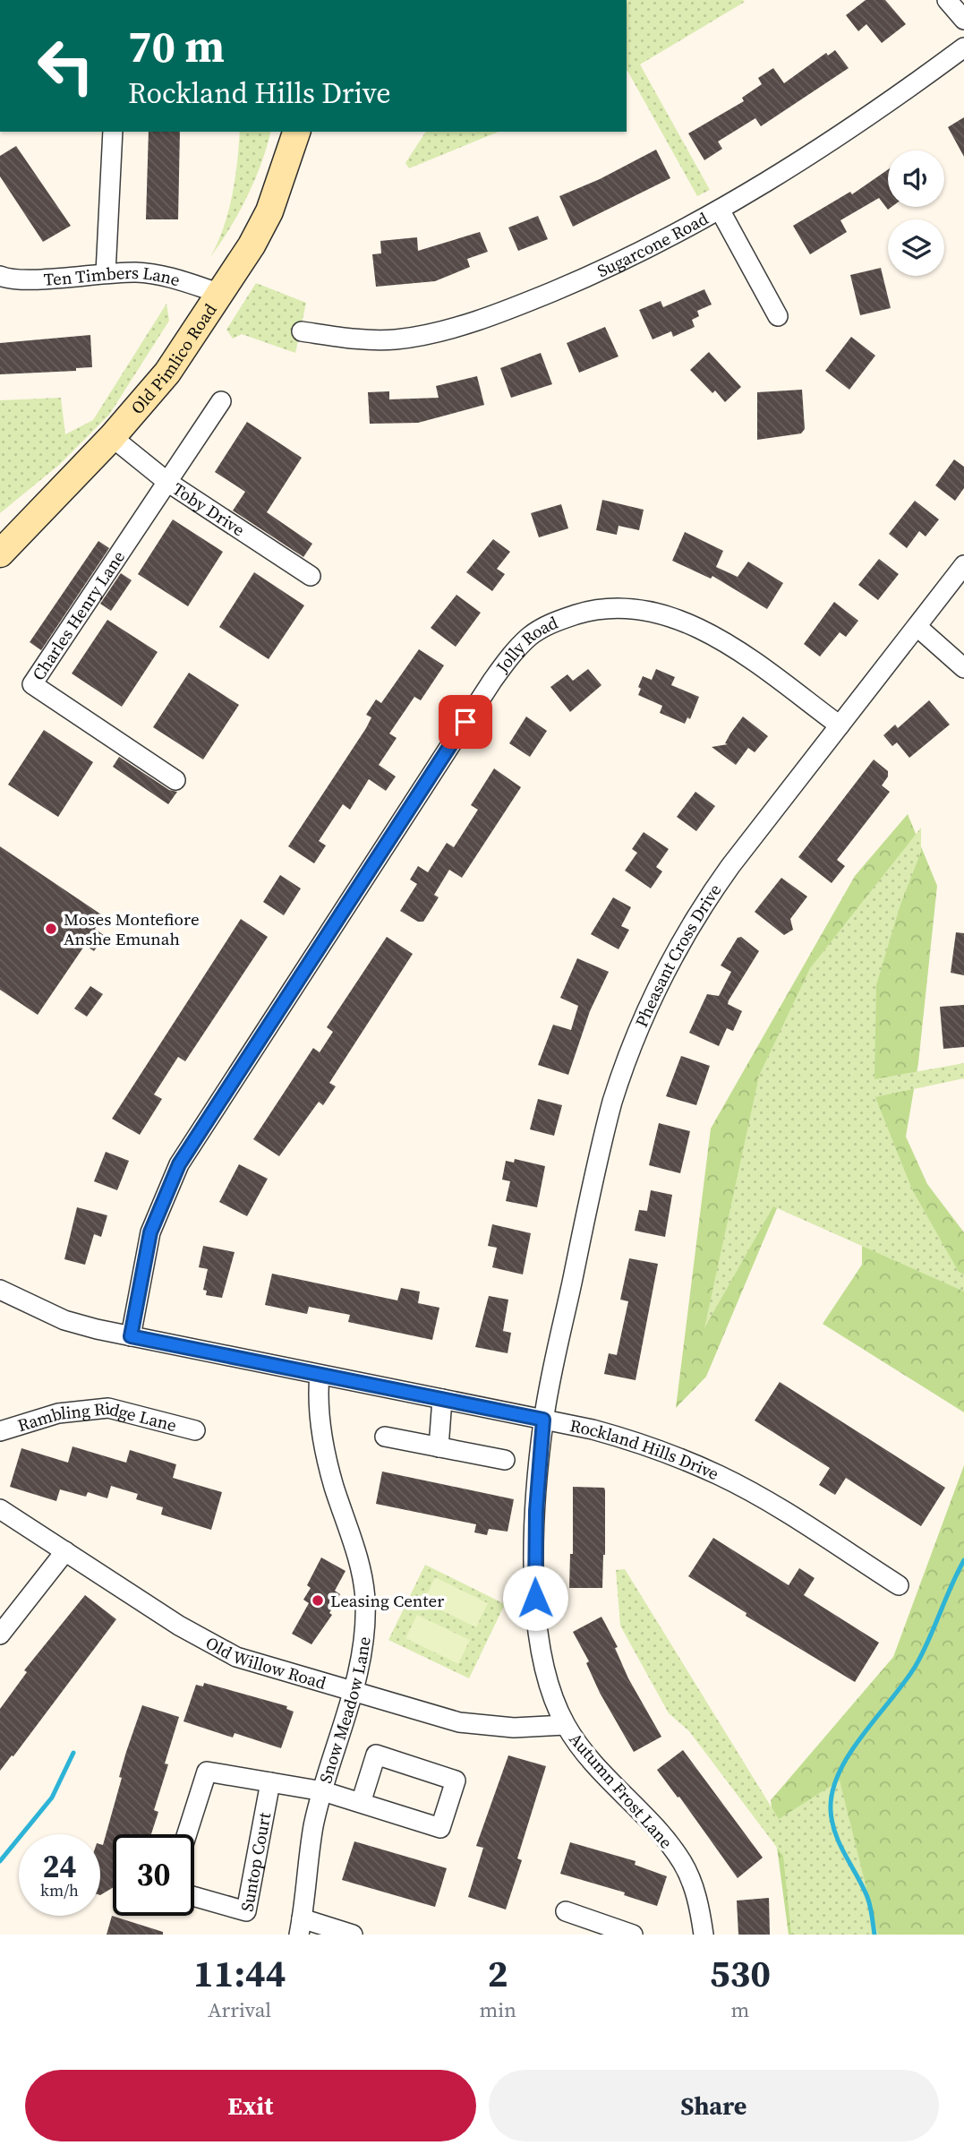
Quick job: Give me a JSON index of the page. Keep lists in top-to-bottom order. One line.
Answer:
{"streets":{"street":["Sugarcone Road","Ten Timbers Lane","Old Pimlico Road","Toby Drive","Charles Henry Lane","Jolly Road","Pheasant Cross Drive","Rambling Ridge Lane","Rockland Hills Drive","Old Willow Road","Snow Meadow Lane","Autumn Frost Lane","Suntop Court"]},"crossings":[["Ten Timbers Lane","Old Pimlico Road"],["Old Pimlico Road","Toby Drive"],["Toby Drive","Charles Henry Lane"],["Jolly Road","Pheasant Cross Drive"],["Jolly Road","Rockland Hills Drive"],["Pheasant Cross Drive","Rockland Hills Drive"],["Pheasant Cross Drive","Autumn Frost Lane"],["Rockland Hills Drive","Snow Meadow Lane"],["Rockland Hills Drive","Autumn Frost Lane"],["Old Willow Road","Snow Meadow Lane"],["Old Willow Road","Autumn Frost Lane"],["Snow Meadow Lane","Suntop Court"]],"places":["Moses Montefiore Anshe Emunah","Leasing Center"],"page":{"turn":["70 m","Rockland Hills Drive"],"speed":"24 km/h","limit":"30","eta":["11:44","Arrival","2","min","530","m"],"buttons":["Exit","Share"]}}
